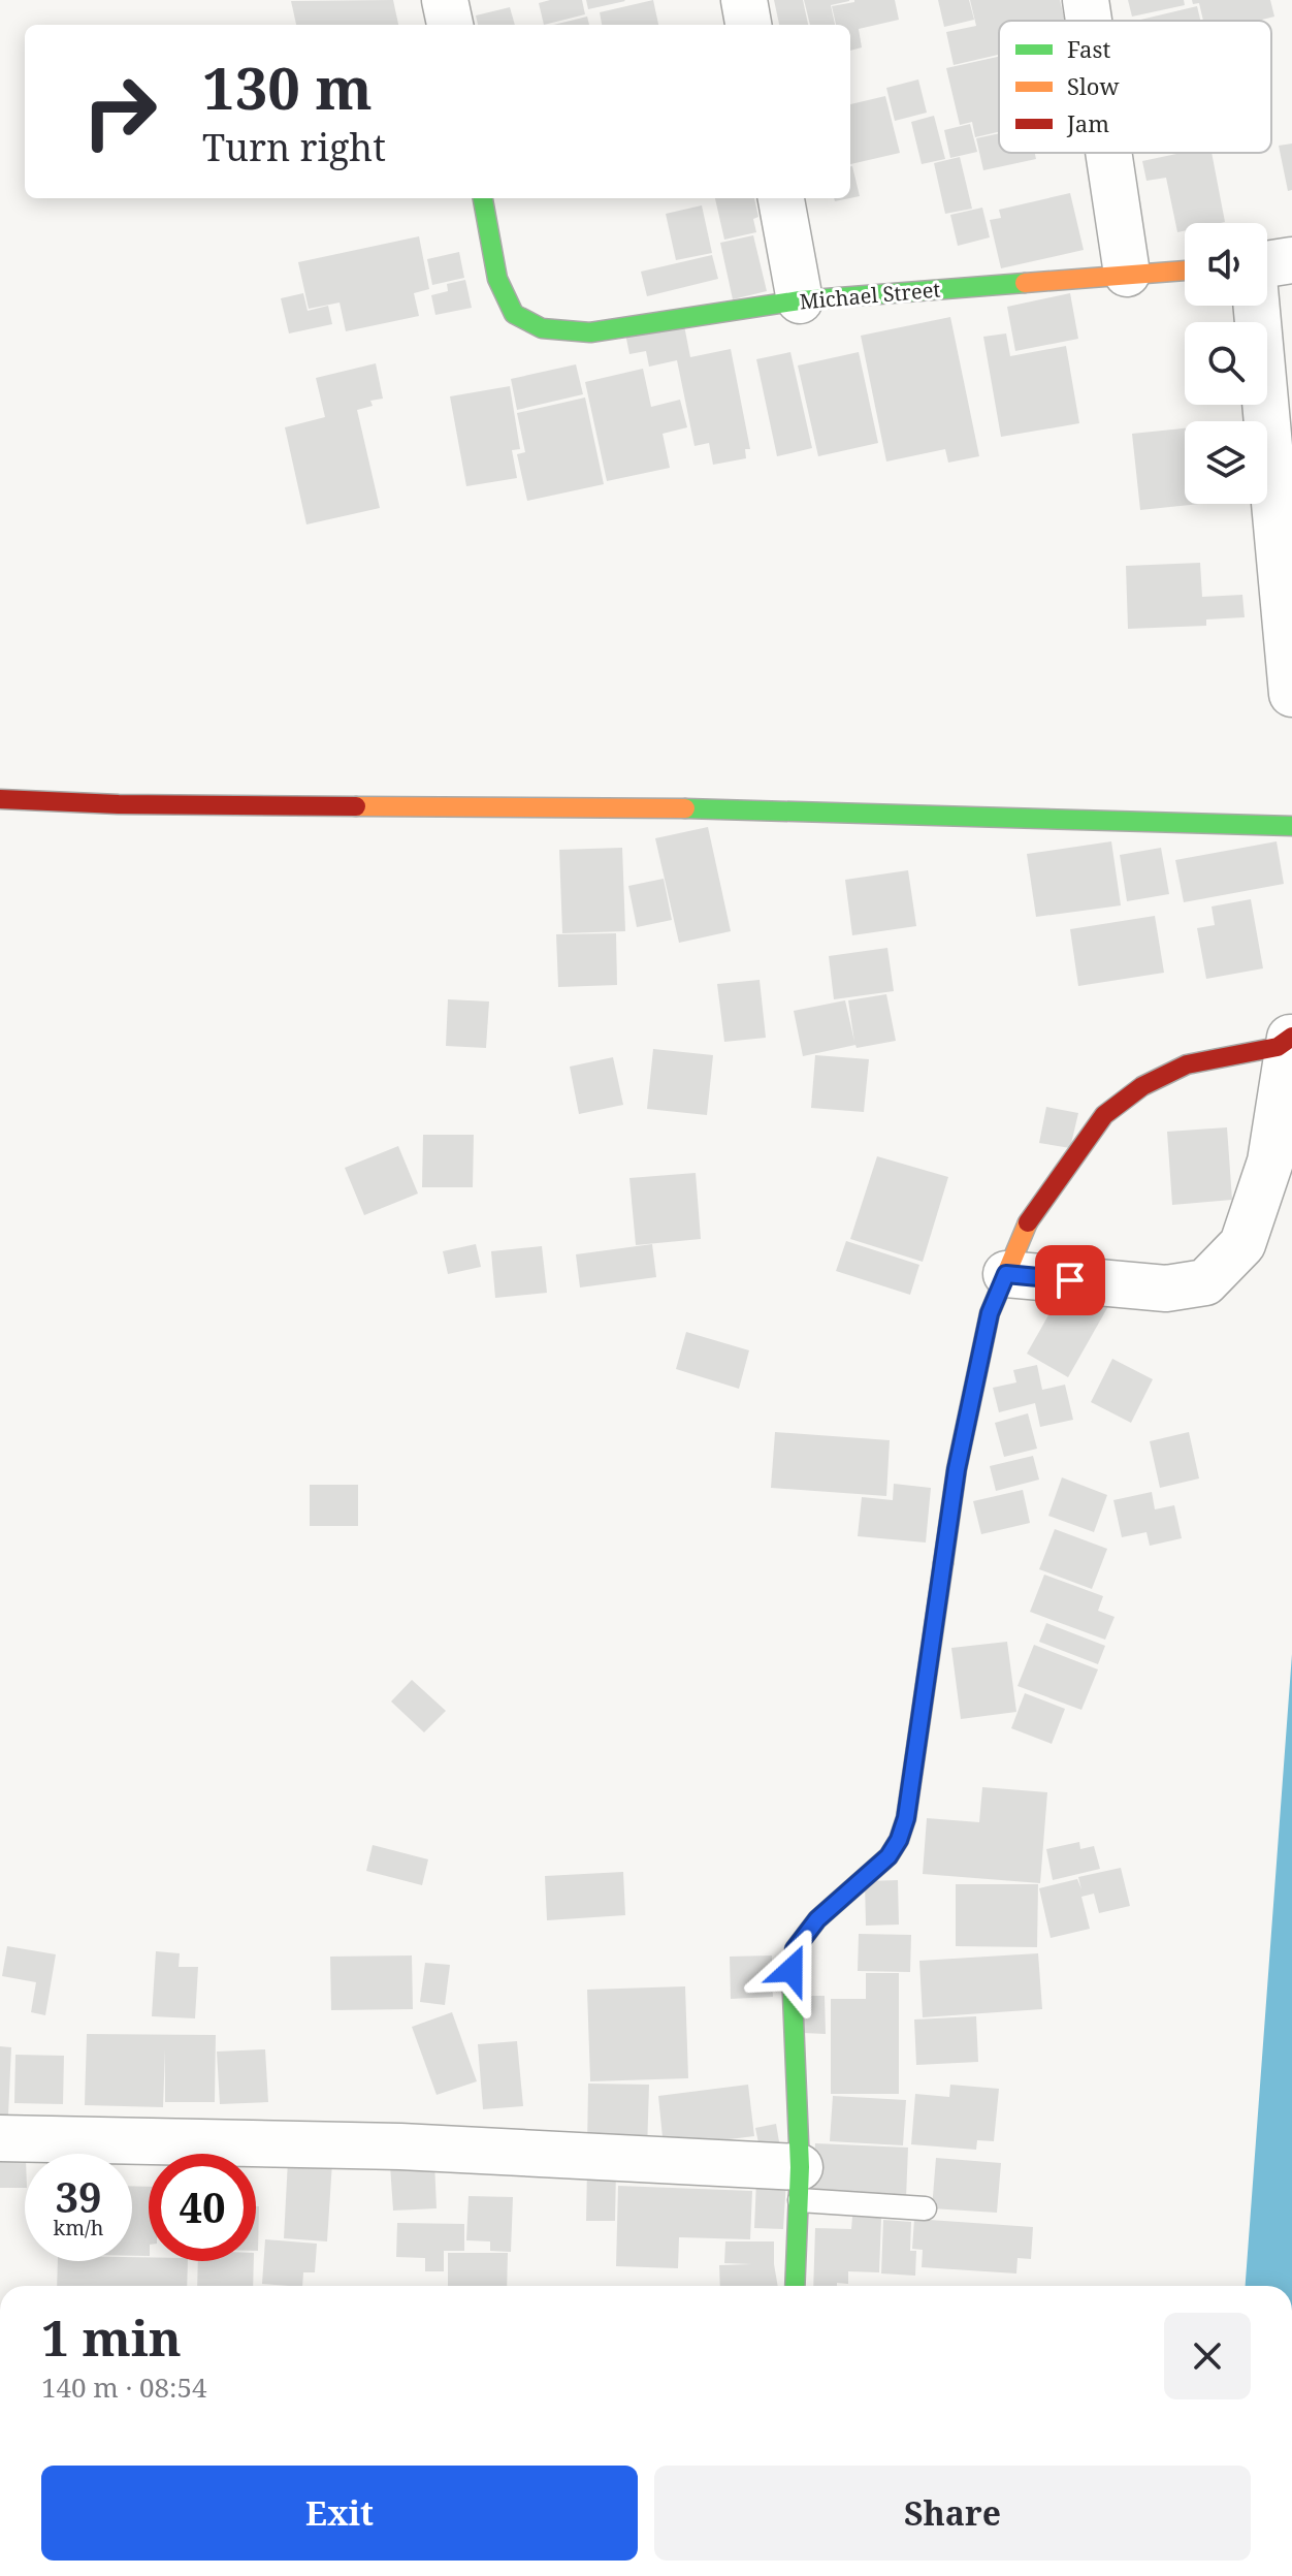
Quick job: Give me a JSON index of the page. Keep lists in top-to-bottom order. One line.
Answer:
{"streets":{"street":["Michael Street"]},"legend":["Fast","Slow","Jam"],"page":{"turn":["130 m","Turn right"],"speed":"39 km/h","limit":"40","heading":["1 min","140 m · 08:54"],"buttons":["Exit","Share"]}}
